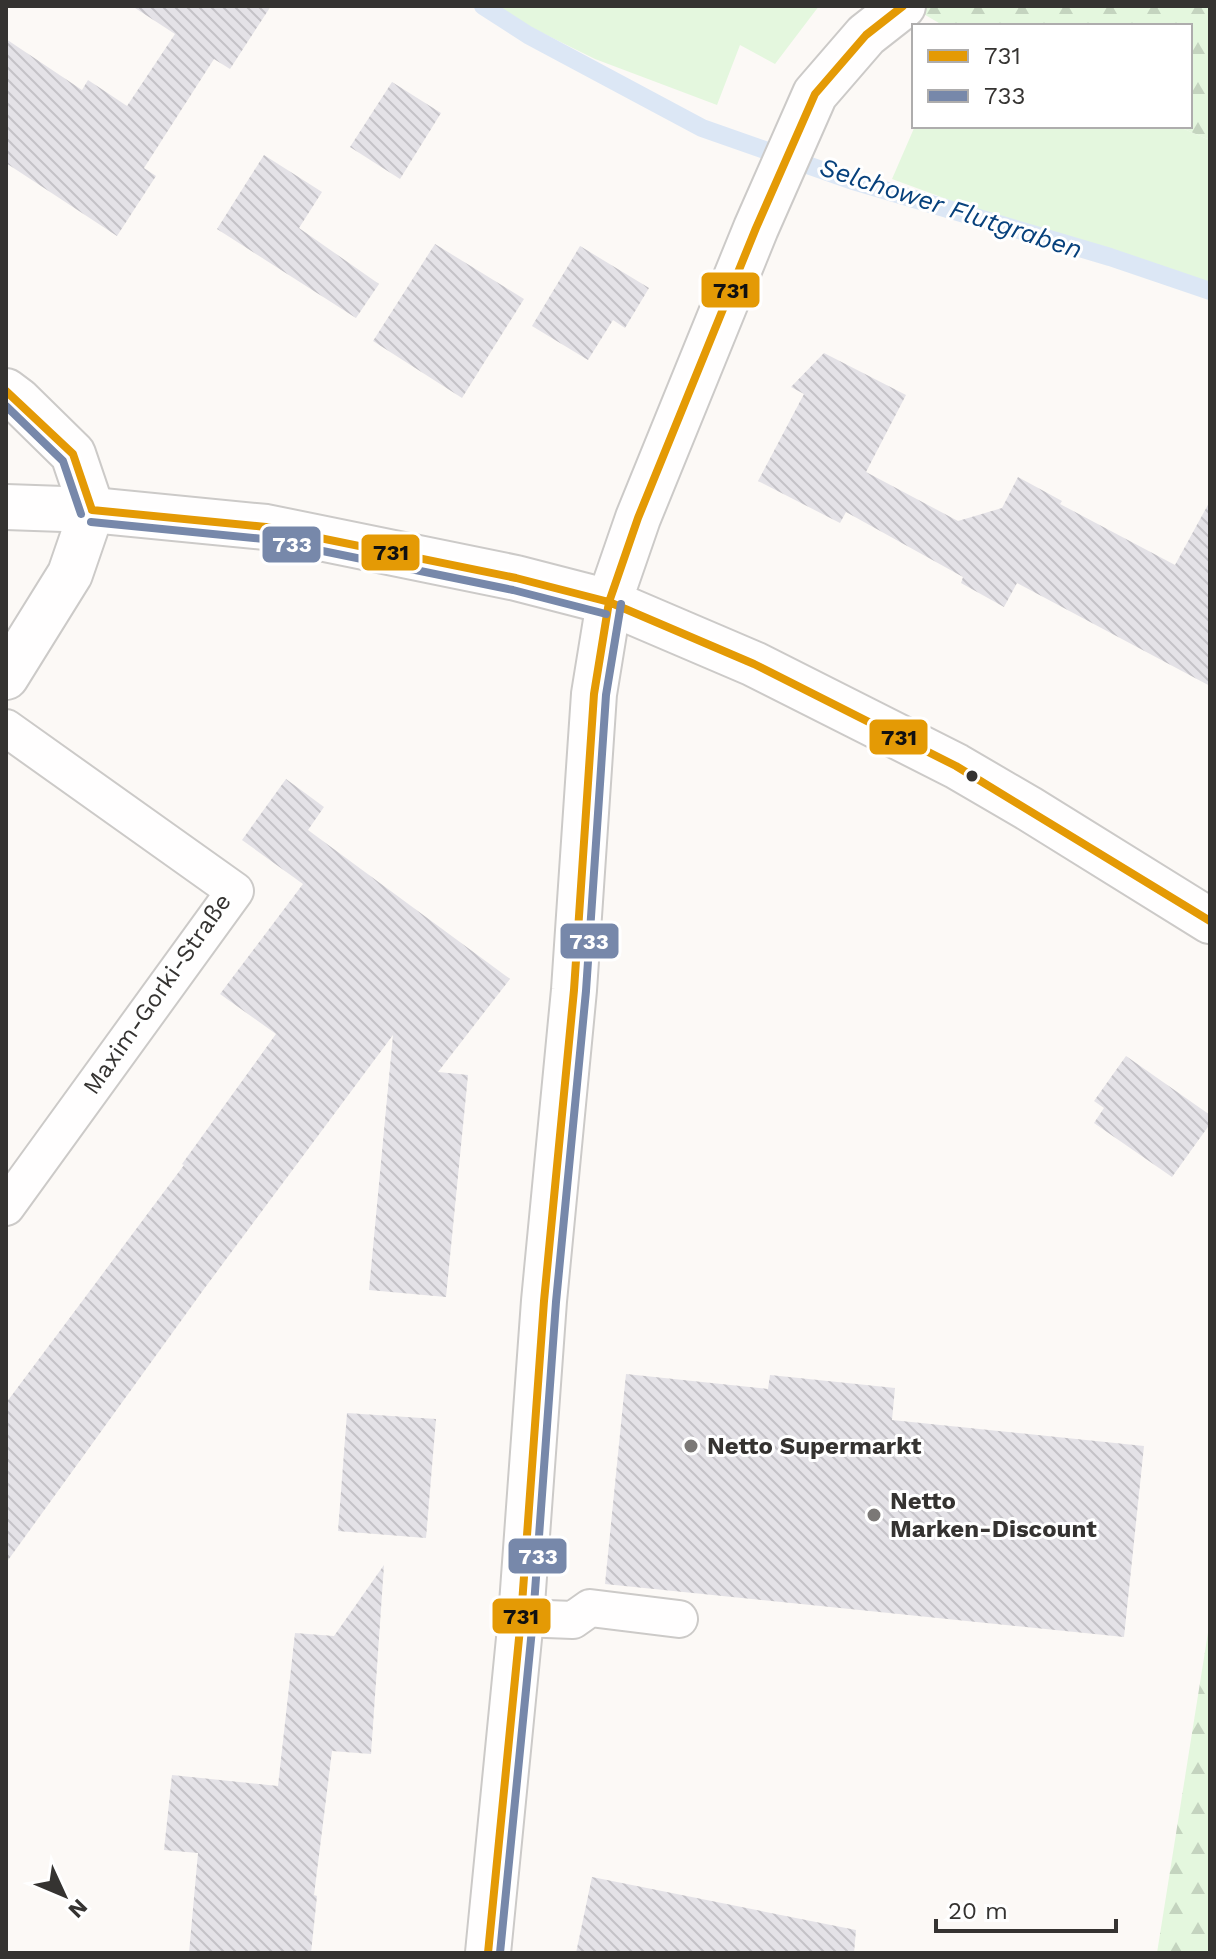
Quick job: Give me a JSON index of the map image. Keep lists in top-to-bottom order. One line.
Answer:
{"streets":{"lane":["Maxim-Gorki-Straße"]},"water":["Selchower Flutgraben"],"places":["Netto Supermarkt","Netto Marken-Discount"],"lines":["transit line 731","transit line 733"],"legend":["731","733"],"scale_bar":"20 m","north":"bottom right"}
